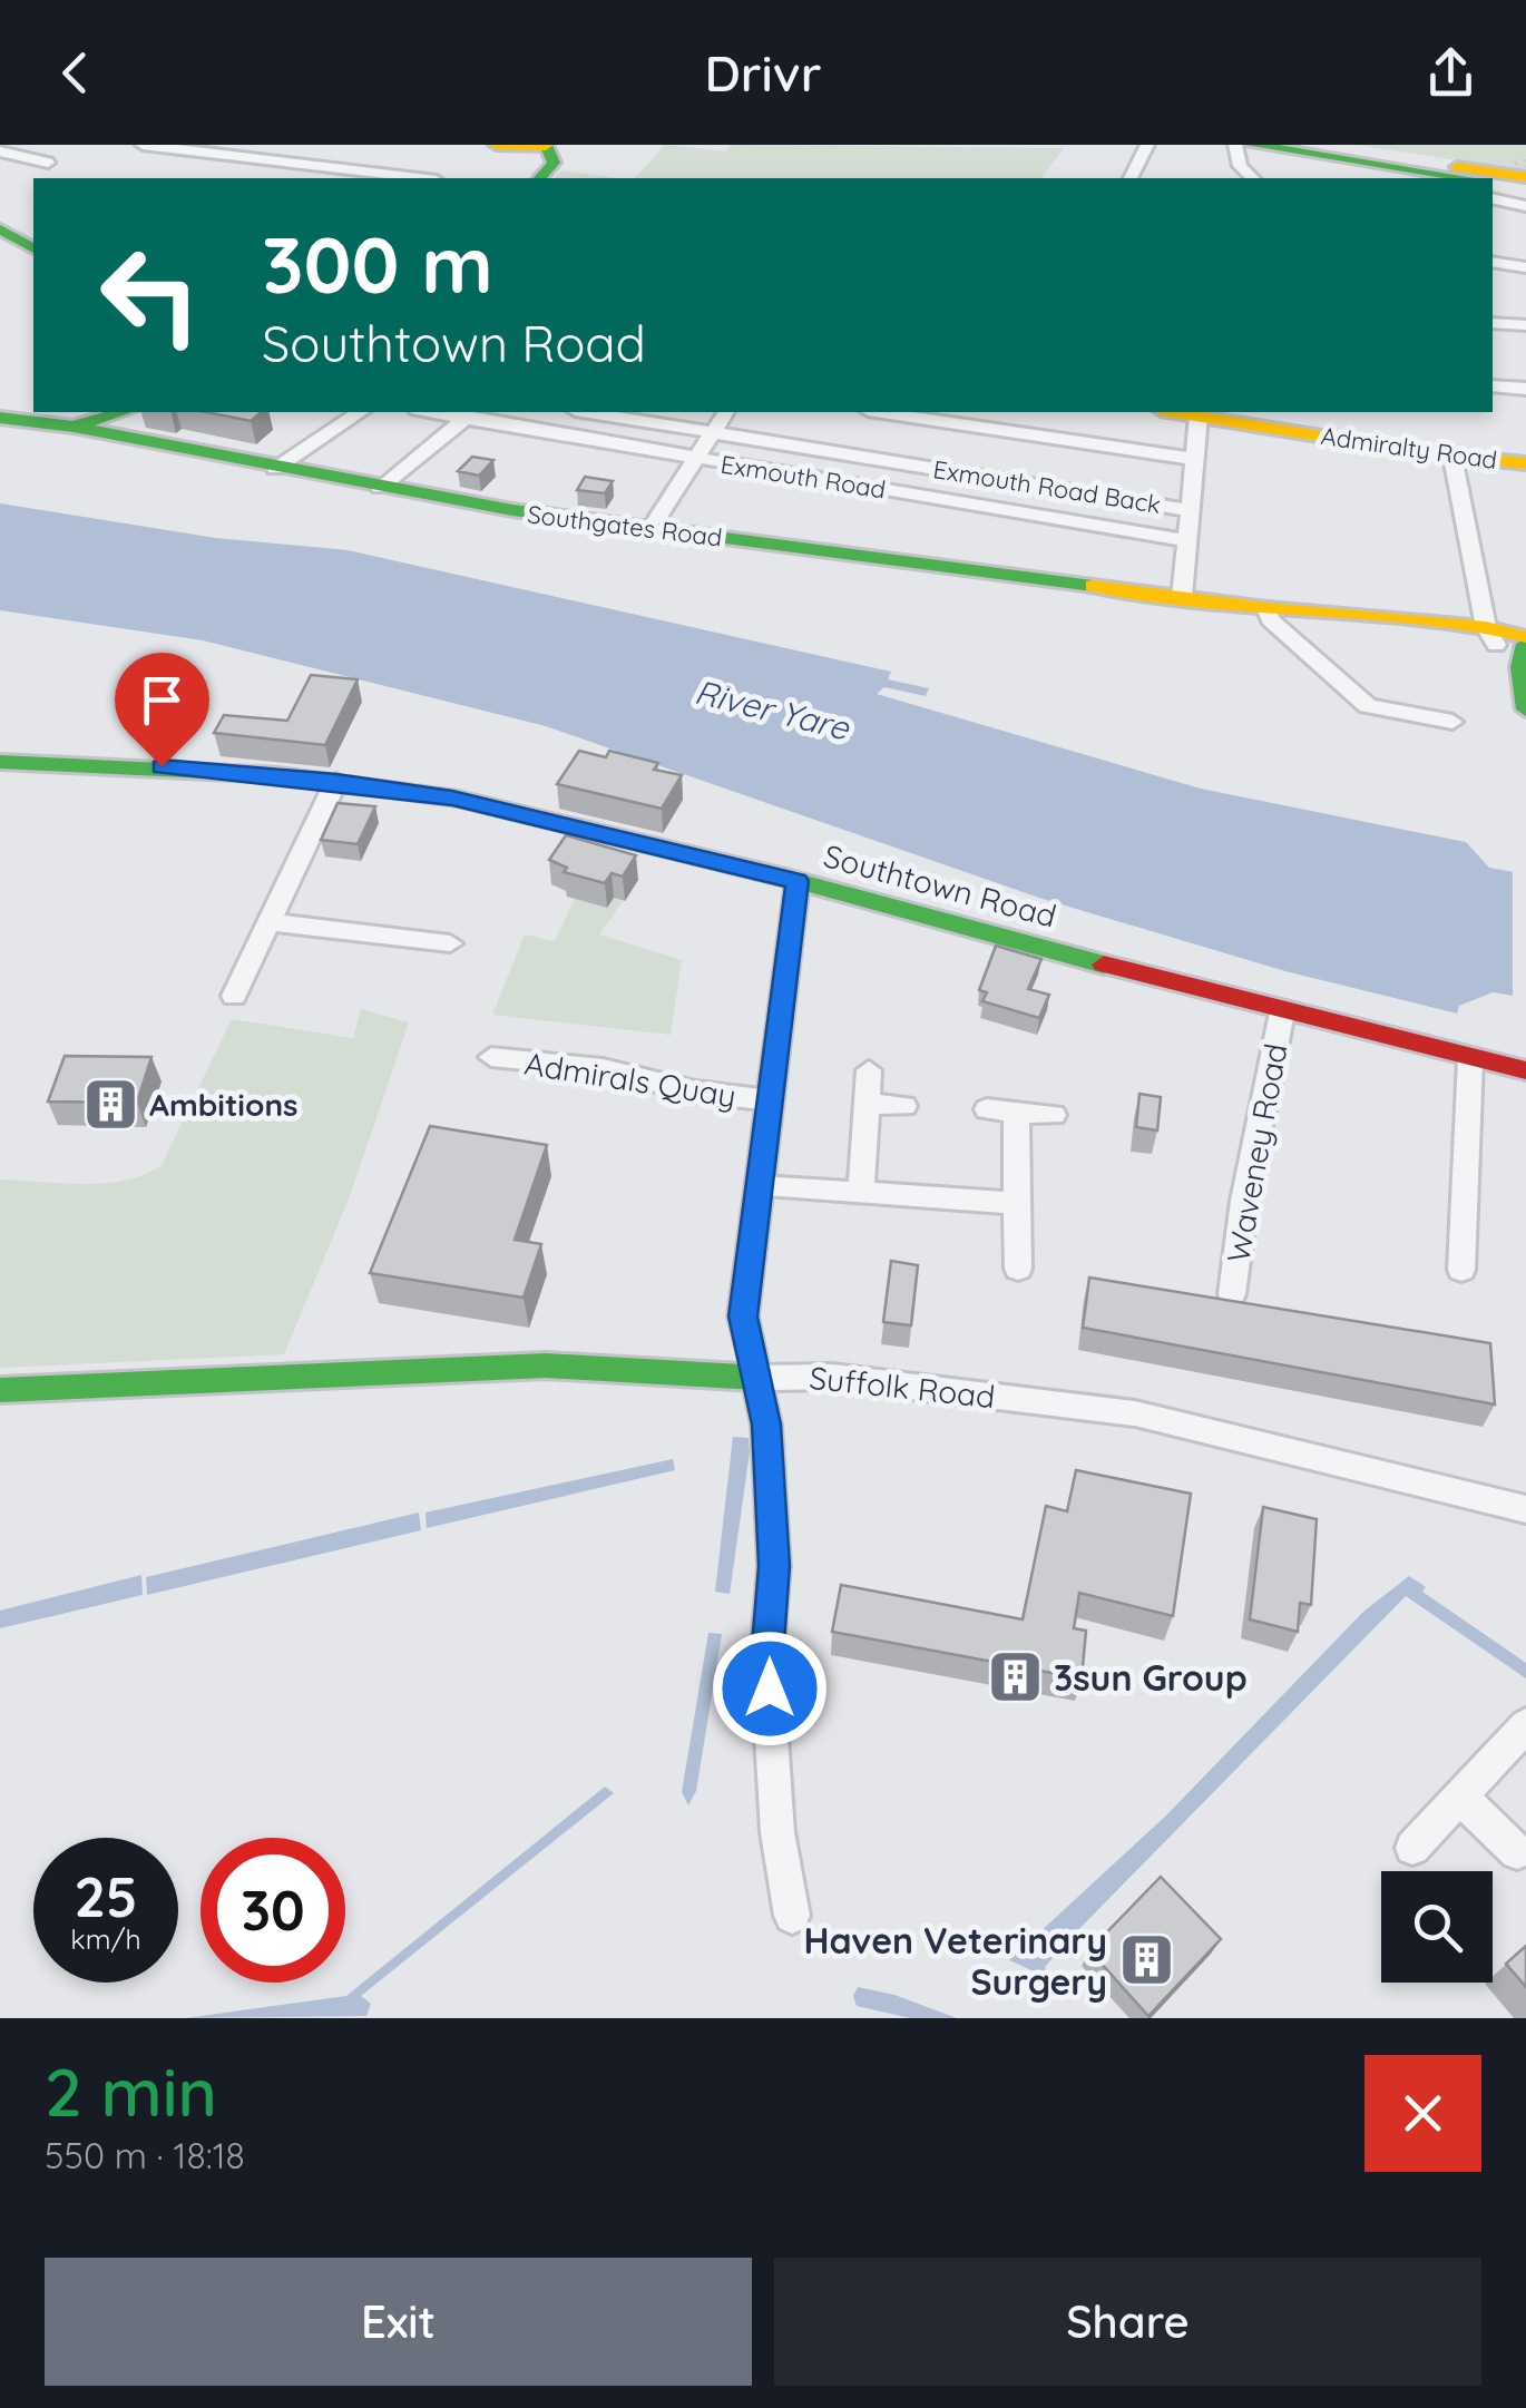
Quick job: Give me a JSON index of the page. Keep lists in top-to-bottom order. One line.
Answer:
{"streets":{"street":["Admiralty Road","Exmouth Road","Exmouth Road Back","Southgates Road","Southtown Road","Admirals Quay","Waveney Road","Suffolk Road"]},"crossings":[["Southtown Road","Waveney Road"]],"water":["River Yare"],"places":{"building":["Ambitions","3sun Group","Haven Veterinary Surgery"]},"page":{"header":"Drivr","turn":["300 m","Southtown Road"],"speed":"25 km/h","limit":"30","heading":["2 min","550 m · 18:18"],"buttons":["Exit","Share"]}}
